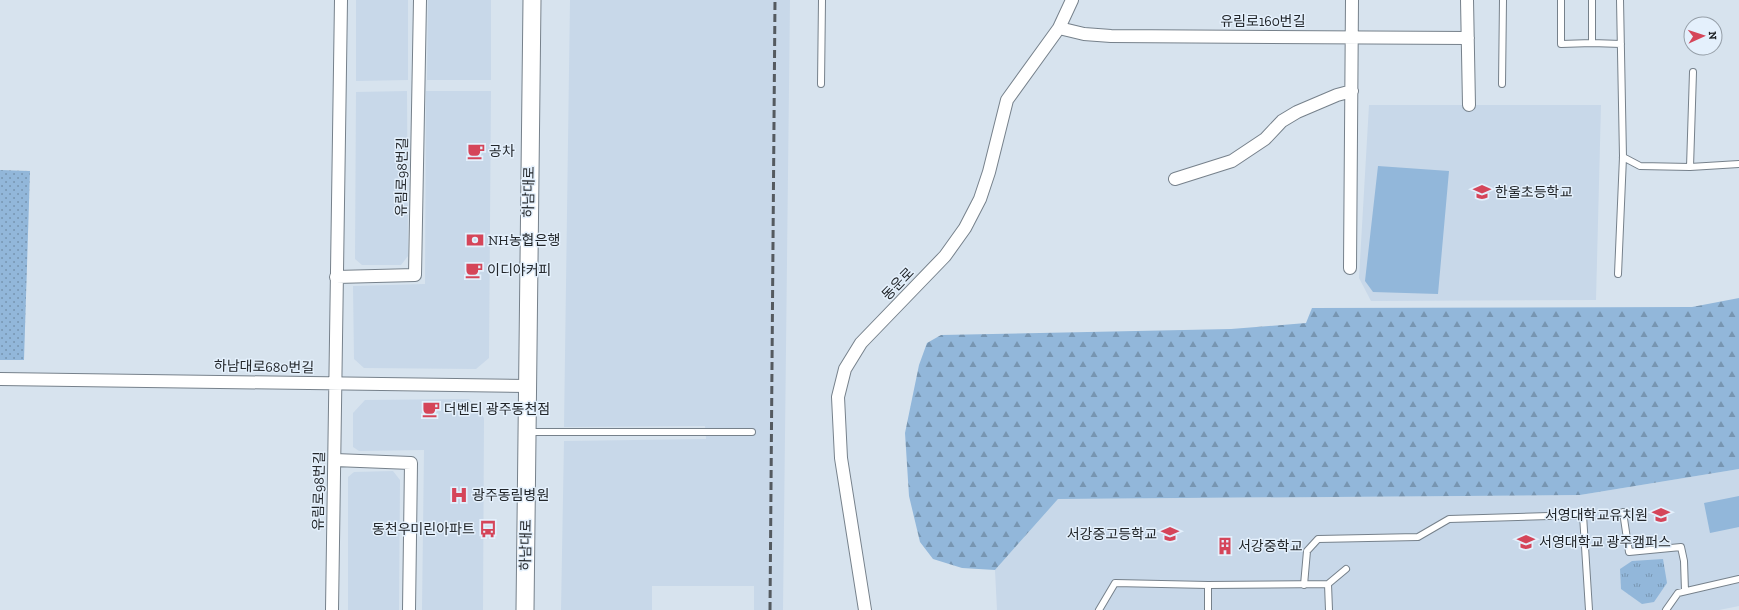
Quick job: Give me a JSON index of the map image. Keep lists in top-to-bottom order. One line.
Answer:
{"streets":{"main road":["하남대로"],"street":["유림로160번길","유림로98번길","동운로","하남대로680번길"]},"crossings":[["유림로160번길","동운로"],["유림로98번길","하남대로680번길"],["하남대로","하남대로680번길"]],"places":{"cafe":["공차","이디야커피","더벤티 광주동천점"],"school or university":["한울초등학교","서영대학교유치원","서강중고등학교","서영대학교 광주캠퍼스"],"bank":["NH농협은행"],"hospital":["광주동림병원"],"bus stop":["동천우미린아파트"],"building":["서강중학교"]},"north":"right"}
